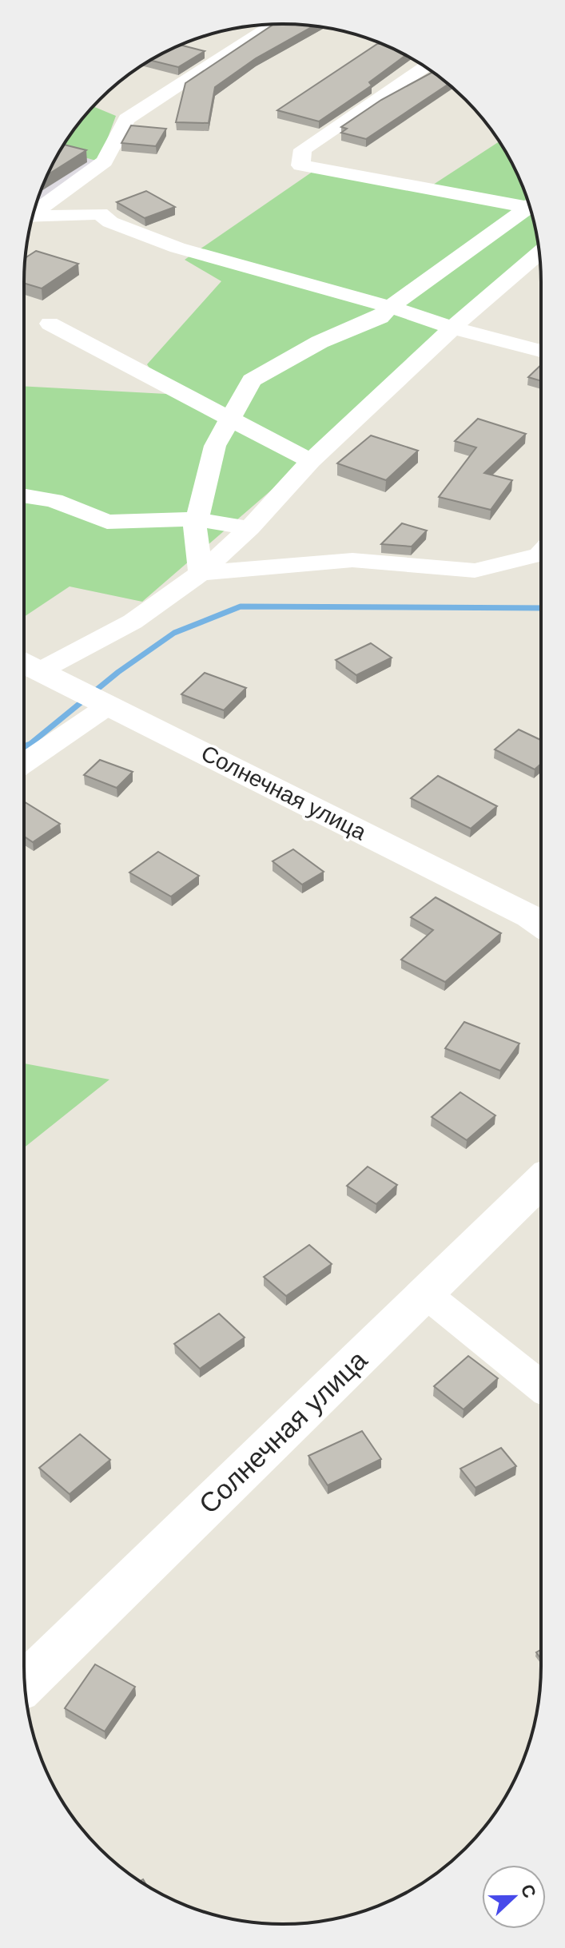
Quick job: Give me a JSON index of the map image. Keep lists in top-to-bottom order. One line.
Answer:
{"streets":{"street":["Солнечная улица"]},"north":"right"}
